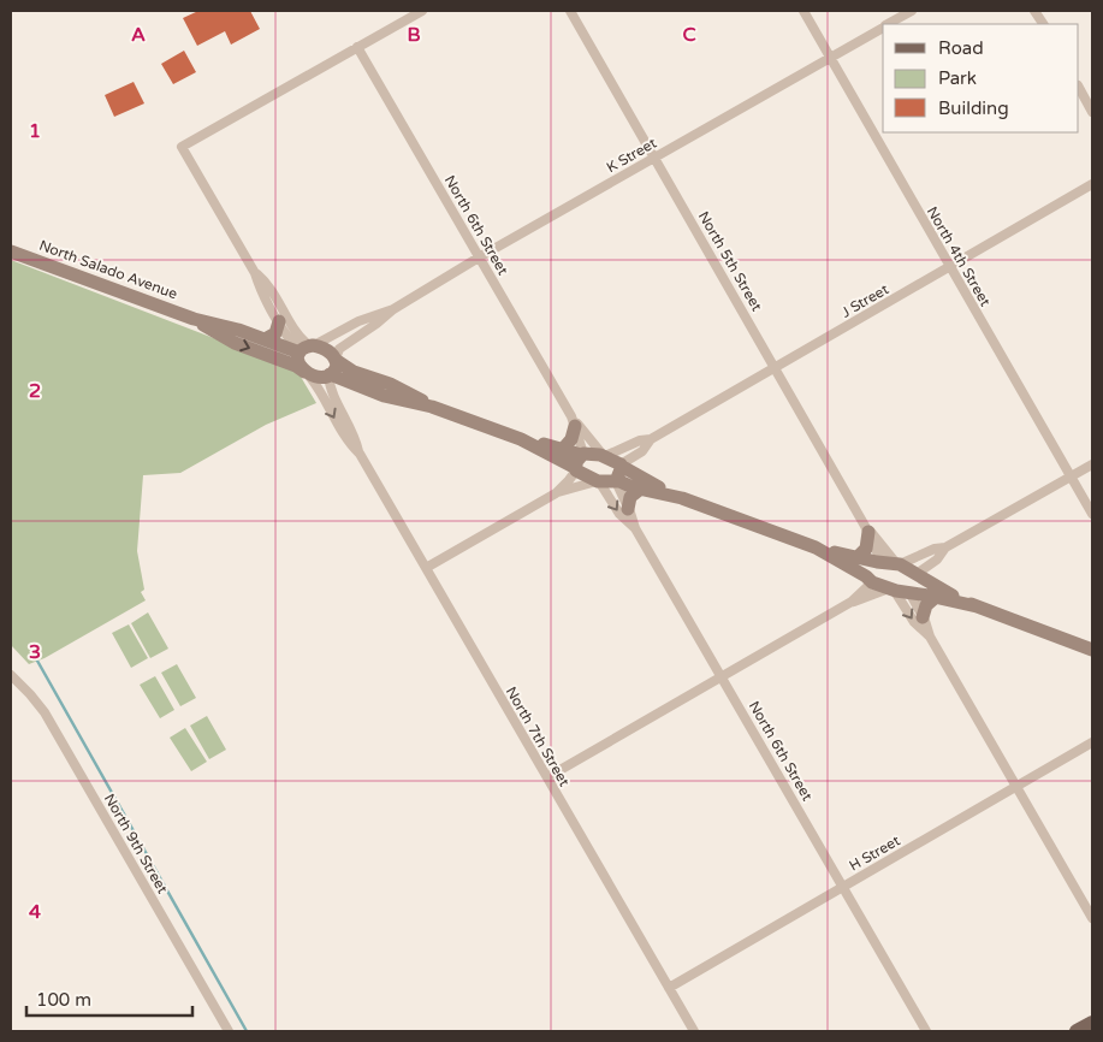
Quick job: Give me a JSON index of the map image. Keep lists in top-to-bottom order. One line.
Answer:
{"streets":{"main road":["North Salado Avenue"],"street":["K Street","North 6th Street","North 4th Street","North 5th Street","J Street","North 7th Street","North 9th Street","H Street"]},"crossings":[["K Street","North 6th Street"],["K Street","North 4th Street"],["K Street","North 5th Street"],["K Street","North Salado Avenue"],["K Street","North 7th Street"],["North 6th Street","J Street"],["North 6th Street","H Street"],["North 4th Street","J Street"],["North 5th Street","J Street"],["North Salado Avenue","North 7th Street"],["North 7th Street","H Street"]],"legend":["Road","Park","Building"],"scale_bar":"100 m","grid":{"columns":["A","B","C"],"rows":["1","2","3","4"]}}
